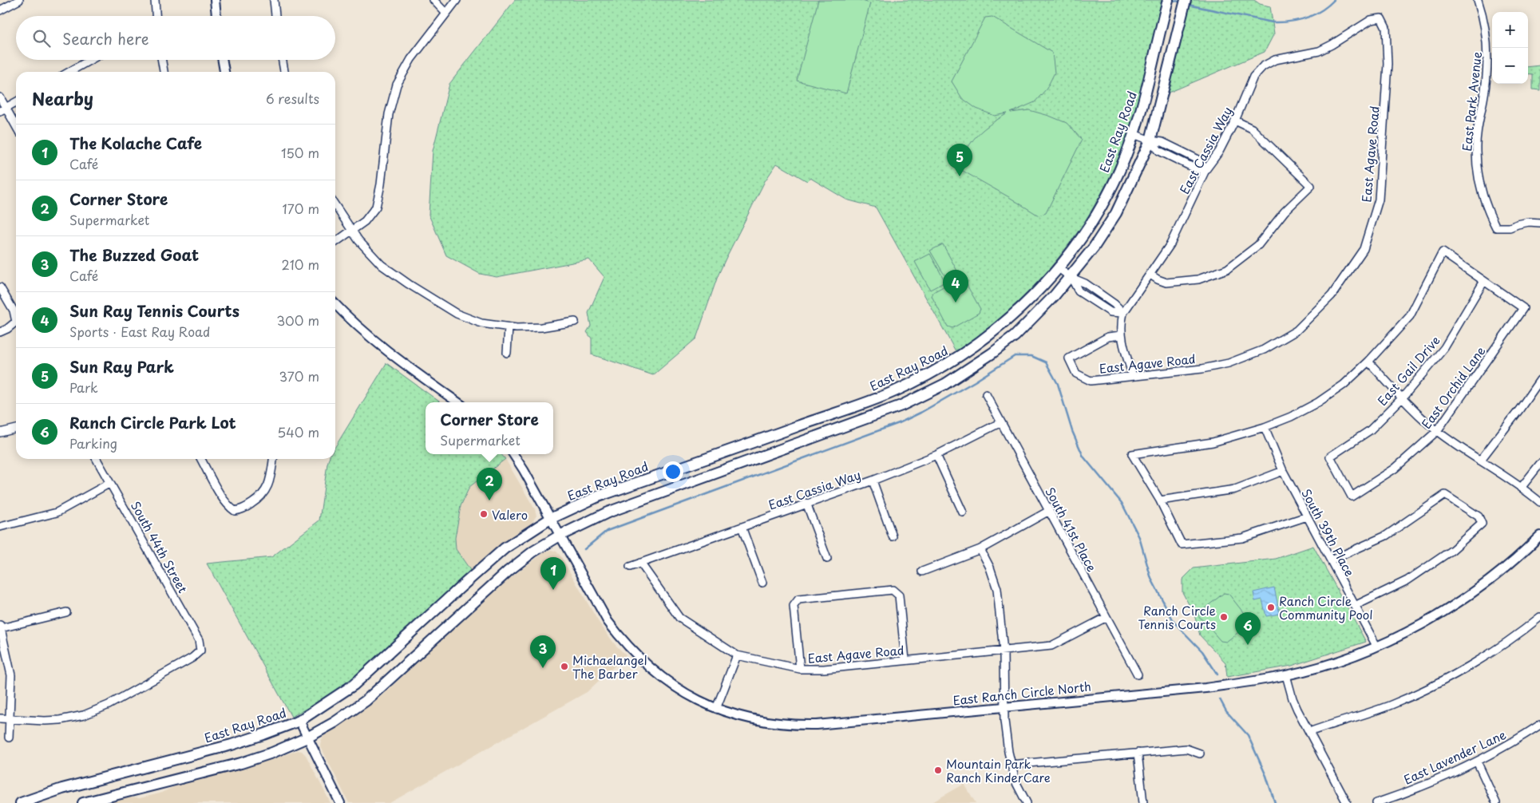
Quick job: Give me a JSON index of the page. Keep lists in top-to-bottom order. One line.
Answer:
{"streets":{"main road":["East Ray Road"],"street":["East Park Avenue","East Cassia Way","East Agave Road","East Gail Drive","East Orchid Lane","South 41st Place","South 39th Place","South 44th Street","East Ranch Circle North","East Lavender Lane"]},"crossings":[["East Ray Road","East Ranch Circle North"],["East Cassia Way","East Agave Road"],["East Cassia Way","South 41st Place"],["East Agave Road","South 41st Place"],["East Gail Drive","East Orchid Lane"],["South 39th Place","East Ranch Circle North"]],"places":["Valero","Ranch Circle Community Pool","Ranch Circle Tennis Courts","Michaelangel The Barber","Mountain Park Ranch KinderCare"],"page":{"map_buttons":["+","−"],"search":"Search here","heading":["Nearby","6 results"],"list":[{"mark":"1","name":"The Kolache Cafe","note":"Café","value":"150 m"},{"mark":"2","name":"Corner Store","note":"Supermarket","value":"170 m"},{"mark":"3","name":"The Buzzed Goat","note":"Café","value":"210 m"},{"mark":"4","name":"Sun Ray Tennis Courts","note":"Sports · East Ray Road","value":"300 m"},{"mark":"5","name":"Sun Ray Park","note":"Park","value":"370 m"},{"mark":"6","name":"Ranch Circle Park Lot","note":"Parking","value":"540 m"}],"pins":["5","4","2","1","6","3"],"popup":["Corner Store","Supermarket"]}}
